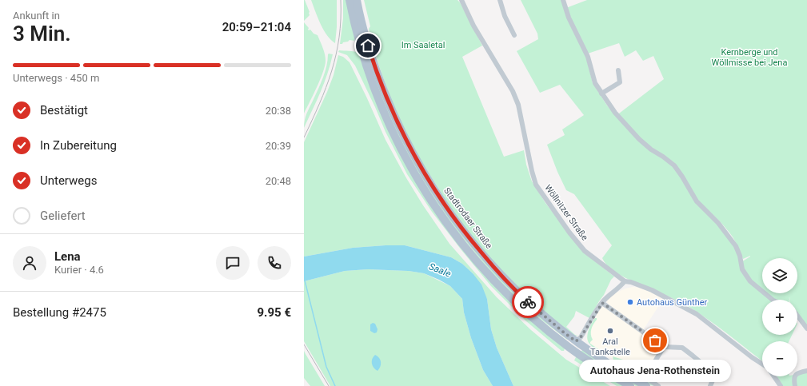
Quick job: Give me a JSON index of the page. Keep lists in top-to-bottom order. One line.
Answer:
{"streets":{"main road":["Stadtrodaer Straße"],"street":["Wöllnitzer Straße"]},"water":["Saale"],"parks":["Im Saaletal","Kernberge und Wöllmisse bei Jena"],"places":["Autohaus Günther","Aral Tankstelle","Autohaus Jena-Rothenstein"],"page":{"heading":["3 Min.","Ankunft in","20:59–21:04"],"panel":["Lena","Kurier · 4.6","Bestellung #2475","9.95 €"],"bar":"Unterwegs · 450 m","list":[["Bestätigt","20:38"],["In Zubereitung","20:39"],["Unterwegs","20:48"],"Geliefert"],"map_buttons":["+","−"],"bubble":"Autohaus Jena-Rothenstein"}}
